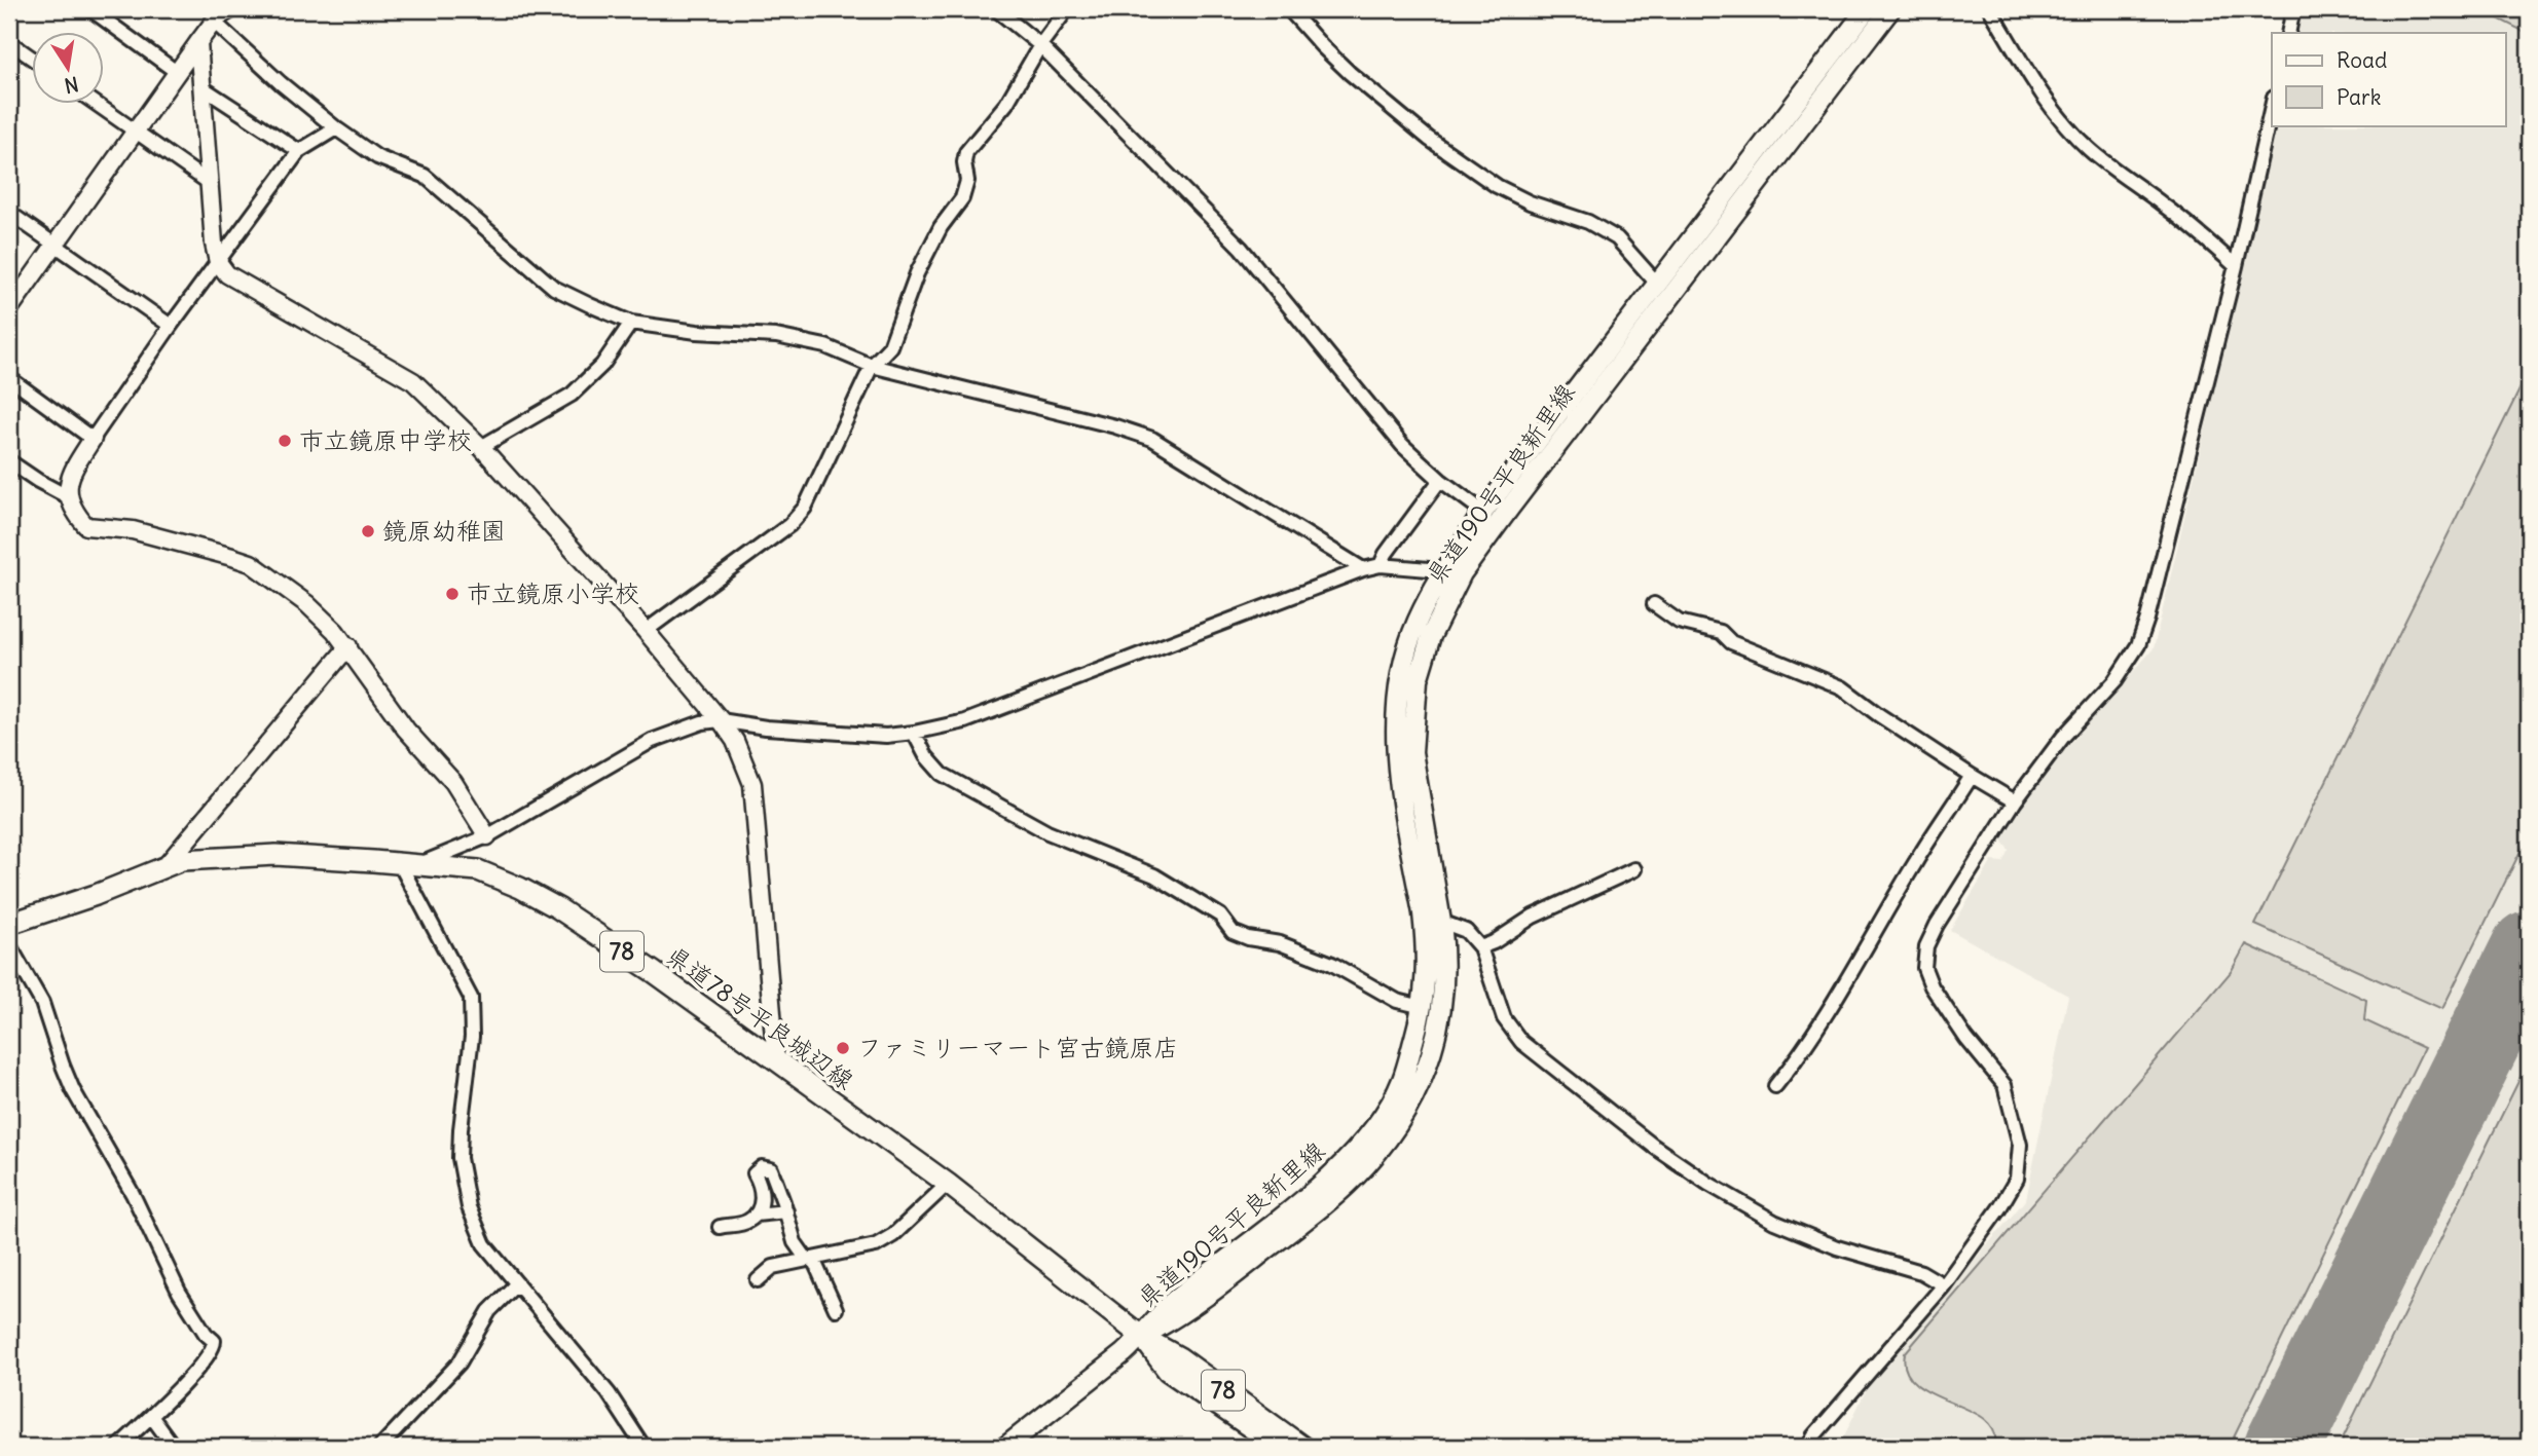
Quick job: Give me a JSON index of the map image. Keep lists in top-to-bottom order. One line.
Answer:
{"streets":{"main road":["県道190号平良新里線","78","県道78号平良城辺線"]},"crossings":[["県道190号平良新里線","県道78号平良城辺線"]],"places":["市立鏡原中学校","鏡原幼稚園","市立鏡原小学校","ファミリーマート宮古鏡原店"],"legend":["Road","Park"],"north":"bottom"}
